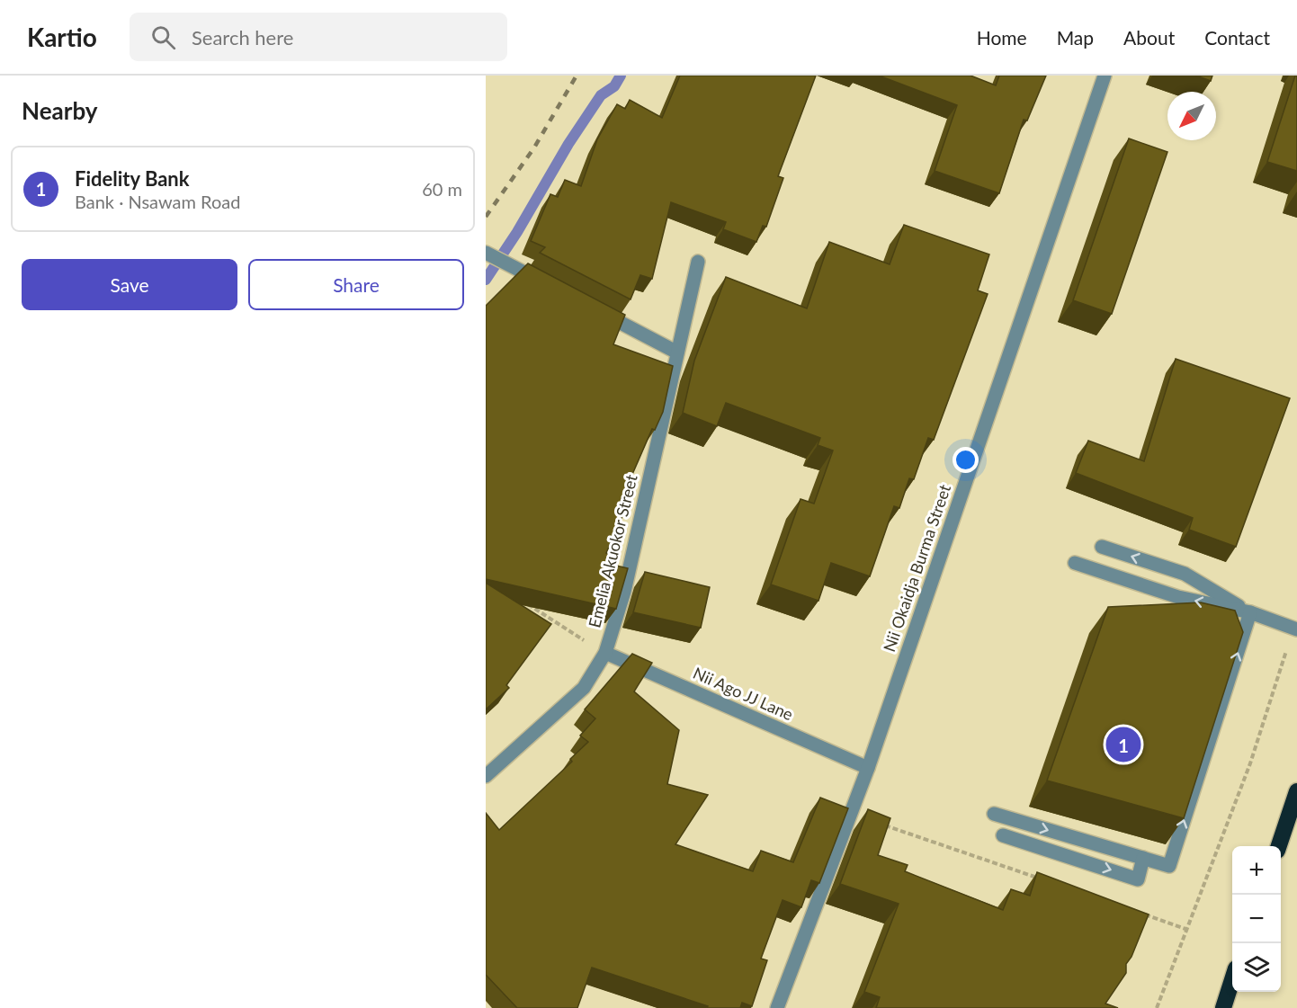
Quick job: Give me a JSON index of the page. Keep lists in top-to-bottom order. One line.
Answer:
{"streets":{"street":["Emelia Akuokor Street","Nii Okaidja Burma Street","Nii Ago JJ Lane"]},"crossings":[["Emelia Akuokor Street","Nii Ago JJ Lane"],["Nii Okaidja Burma Street","Nii Ago JJ Lane"]],"north":"bottom left","page":{"header":"Kartio","search":"Search here","nav":["Home","Map","About","Contact"],"heading":"Nearby","list":[{"mark":"1","name":"Fidelity Bank","note":"Bank · Nsawam Road","value":"60 m"}],"buttons":["Save","Share"],"pins":"1","map_buttons":["+","−"]}}
